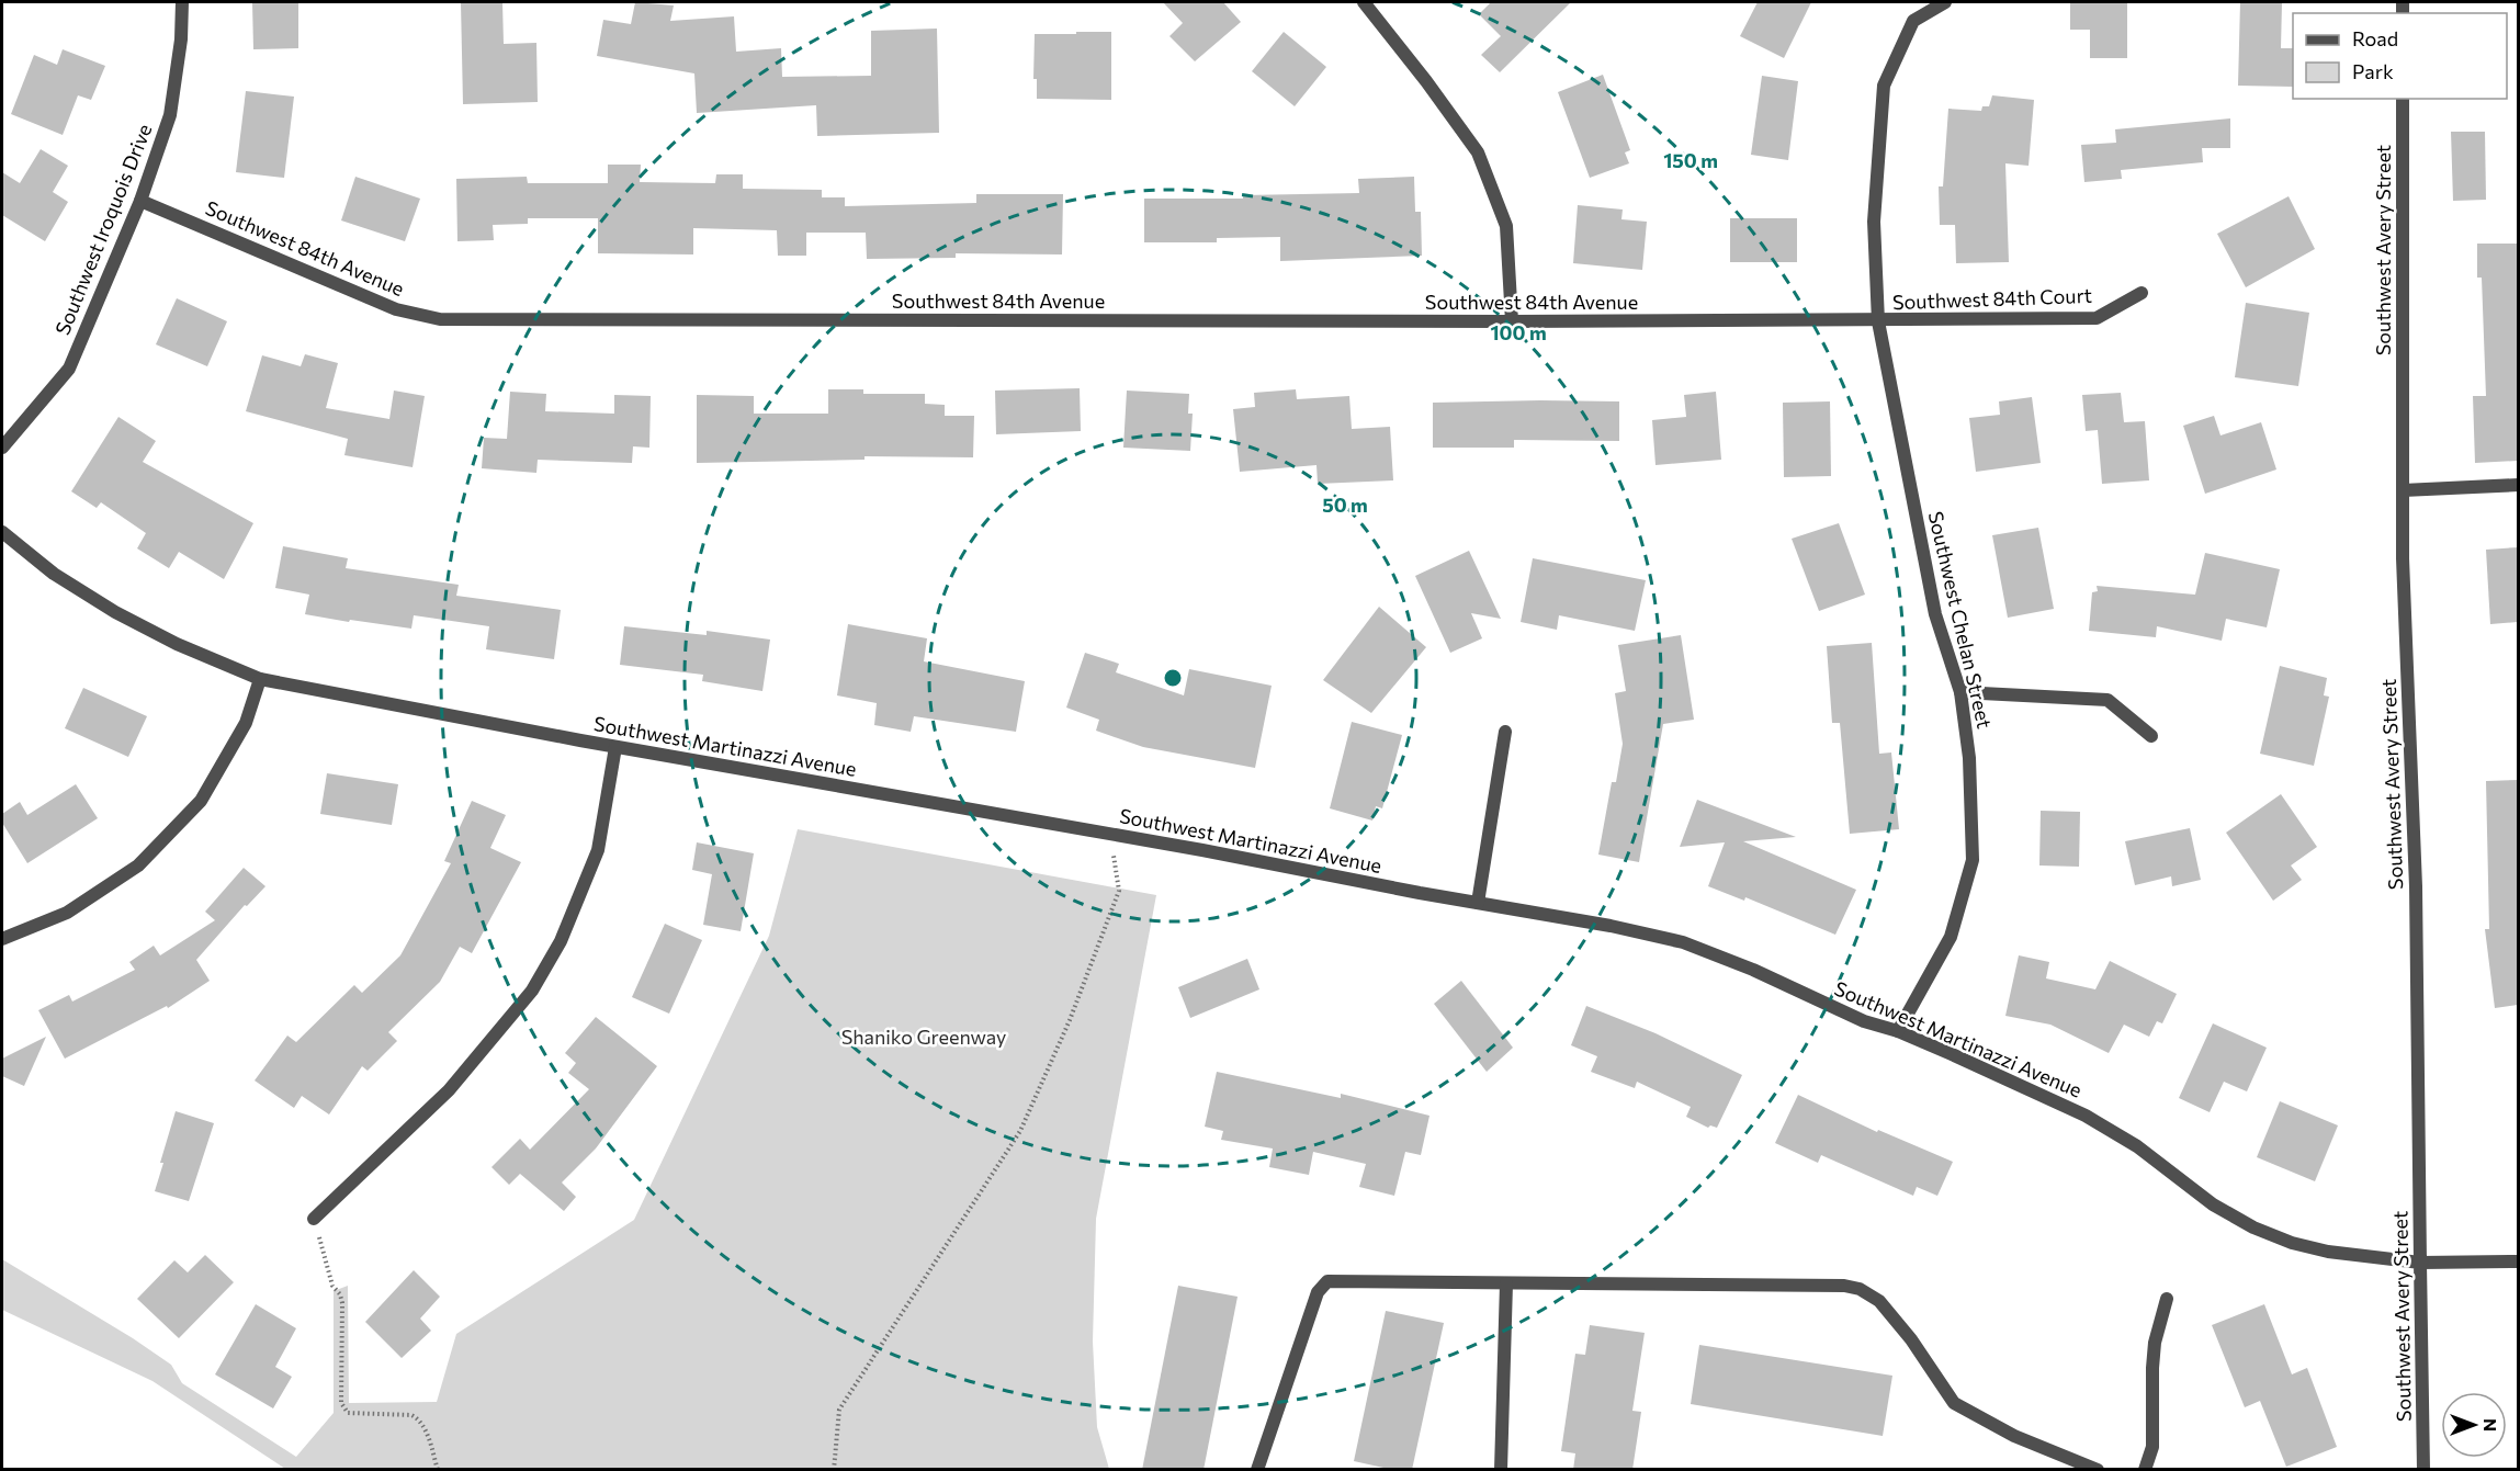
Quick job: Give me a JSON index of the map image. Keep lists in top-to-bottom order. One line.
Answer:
{"streets":{"street":["Southwest Iroquois Drive","Southwest 84th Avenue","Southwest Avery Street","Southwest 84th Court","Southwest Chelan Street","Southwest Martinazzi Avenue"]},"crossings":[["Southwest Iroquois Drive","Southwest 84th Avenue"],["Southwest 84th Avenue","Southwest 84th Court"],["Southwest 84th Avenue","Southwest Chelan Street"],["Southwest Avery Street","Southwest Martinazzi Avenue"],["Southwest 84th Court","Southwest Chelan Street"],["Southwest Chelan Street","Southwest Martinazzi Avenue"]],"parks":["Shaniko Greenway"],"legend":["Road","Park"],"north":"right","rings":["150 m","100 m","50 m"]}
